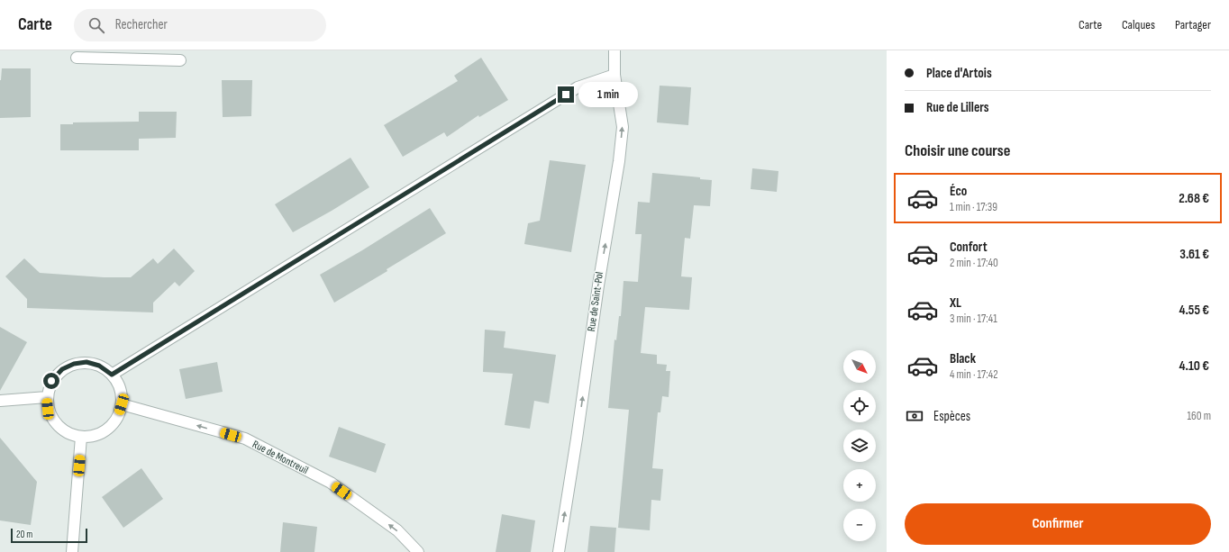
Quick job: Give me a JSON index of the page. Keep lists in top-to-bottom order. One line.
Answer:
{"streets":{"street":["Rue de Saint-Pol","Rue de Montreuil"]},"one_way":["Rue de Saint-Pol","Rue de Montreuil"],"scale_bar":"20 m","north":"bottom right","page":{"header":"Carte","search":"Rechercher","nav":["Carte","Calques","Partager"],"banner":["Place d'Artois","Rue de Lillers"],"bubble":"1 min","heading":"Choisir une course","list":[{"name":"Éco","note":"1 min · 17:39","value":"2.68 €"},{"name":"Confort","note":"2 min · 17:40","value":"3.61 €"},{"name":"XL","note":"3 min · 17:41","value":"4.55 €"},{"name":"Black","note":"4 min · 17:42","value":"4.10 €"}],"map_buttons":["+","−"],"pay":["Espèces","160 m"],"buttons":"Confirmer","scale":"20 m"}}
